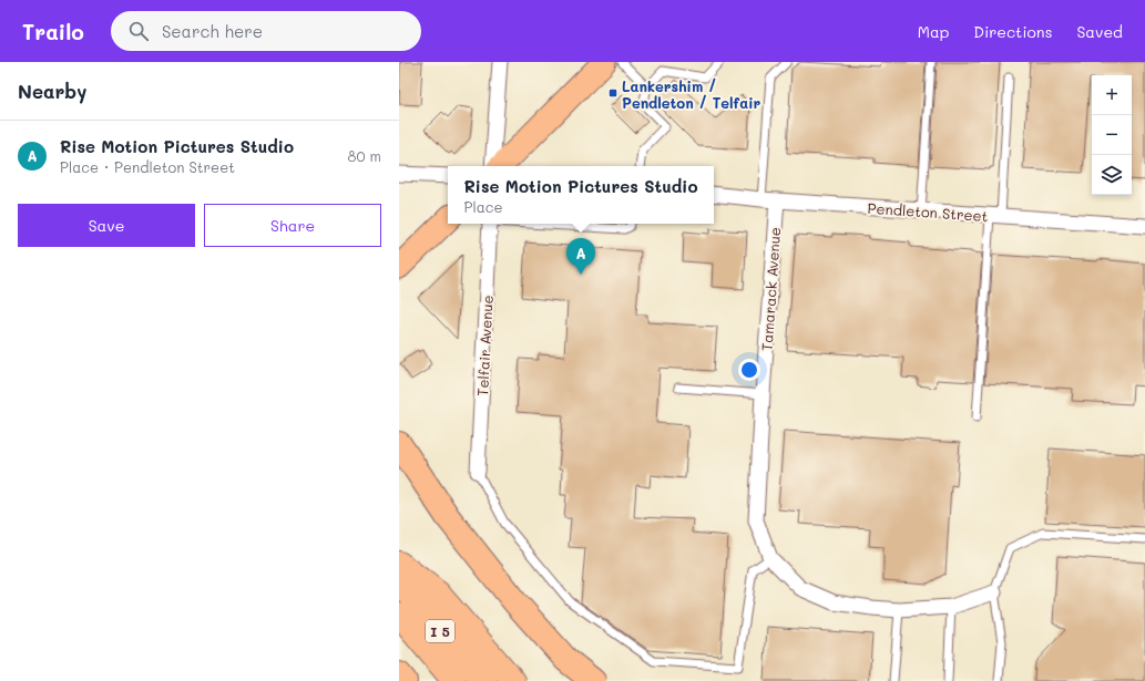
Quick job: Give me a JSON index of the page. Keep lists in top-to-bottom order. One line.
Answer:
{"streets":{"highway":["I 5"],"street":["Pendleton Street","Tamarack Avenue","Telfair Avenue"]},"crossings":[["Pendleton Street","Tamarack Avenue"]],"places":{"transit":["Lankershim / Pendleton / Telfair"]},"page":{"header":"Trailo","search":"Search here","nav":["Map","Directions","Saved"],"heading":"Nearby","map_buttons":["+","−"],"list":[{"mark":"A","name":"Rise Motion Pictures Studio","note":"Place · Pendleton Street","value":"80 m"}],"popup":["Rise Motion Pictures Studio","Place"],"buttons":["Save","Share"],"pins":"A"}}
